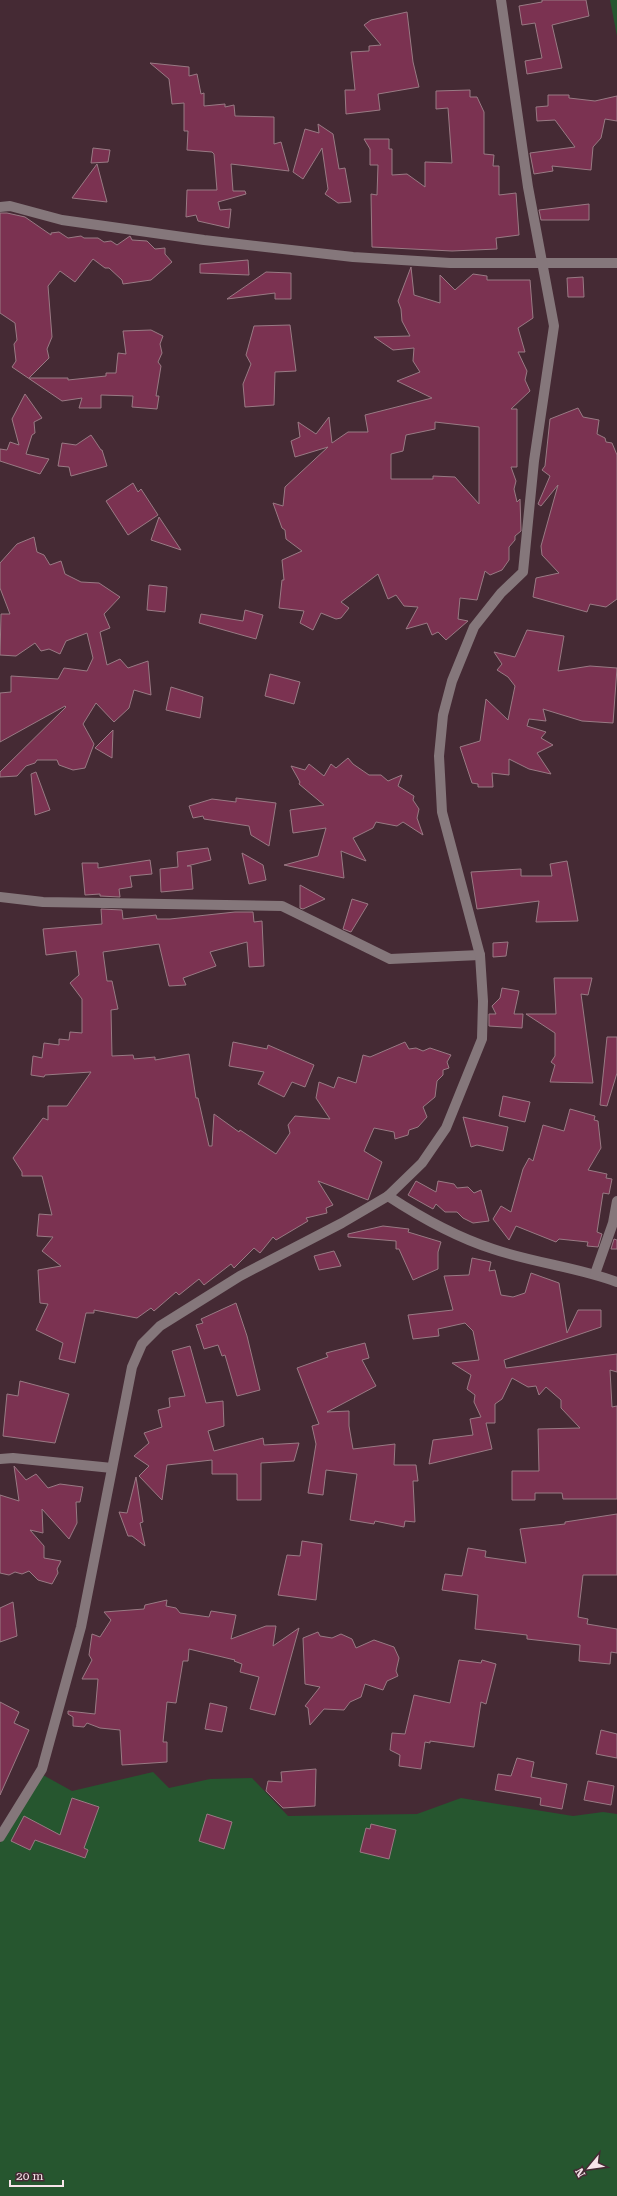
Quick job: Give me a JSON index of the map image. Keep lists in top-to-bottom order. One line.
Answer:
{"scale_bar":"20 m","north":"bottom left"}
